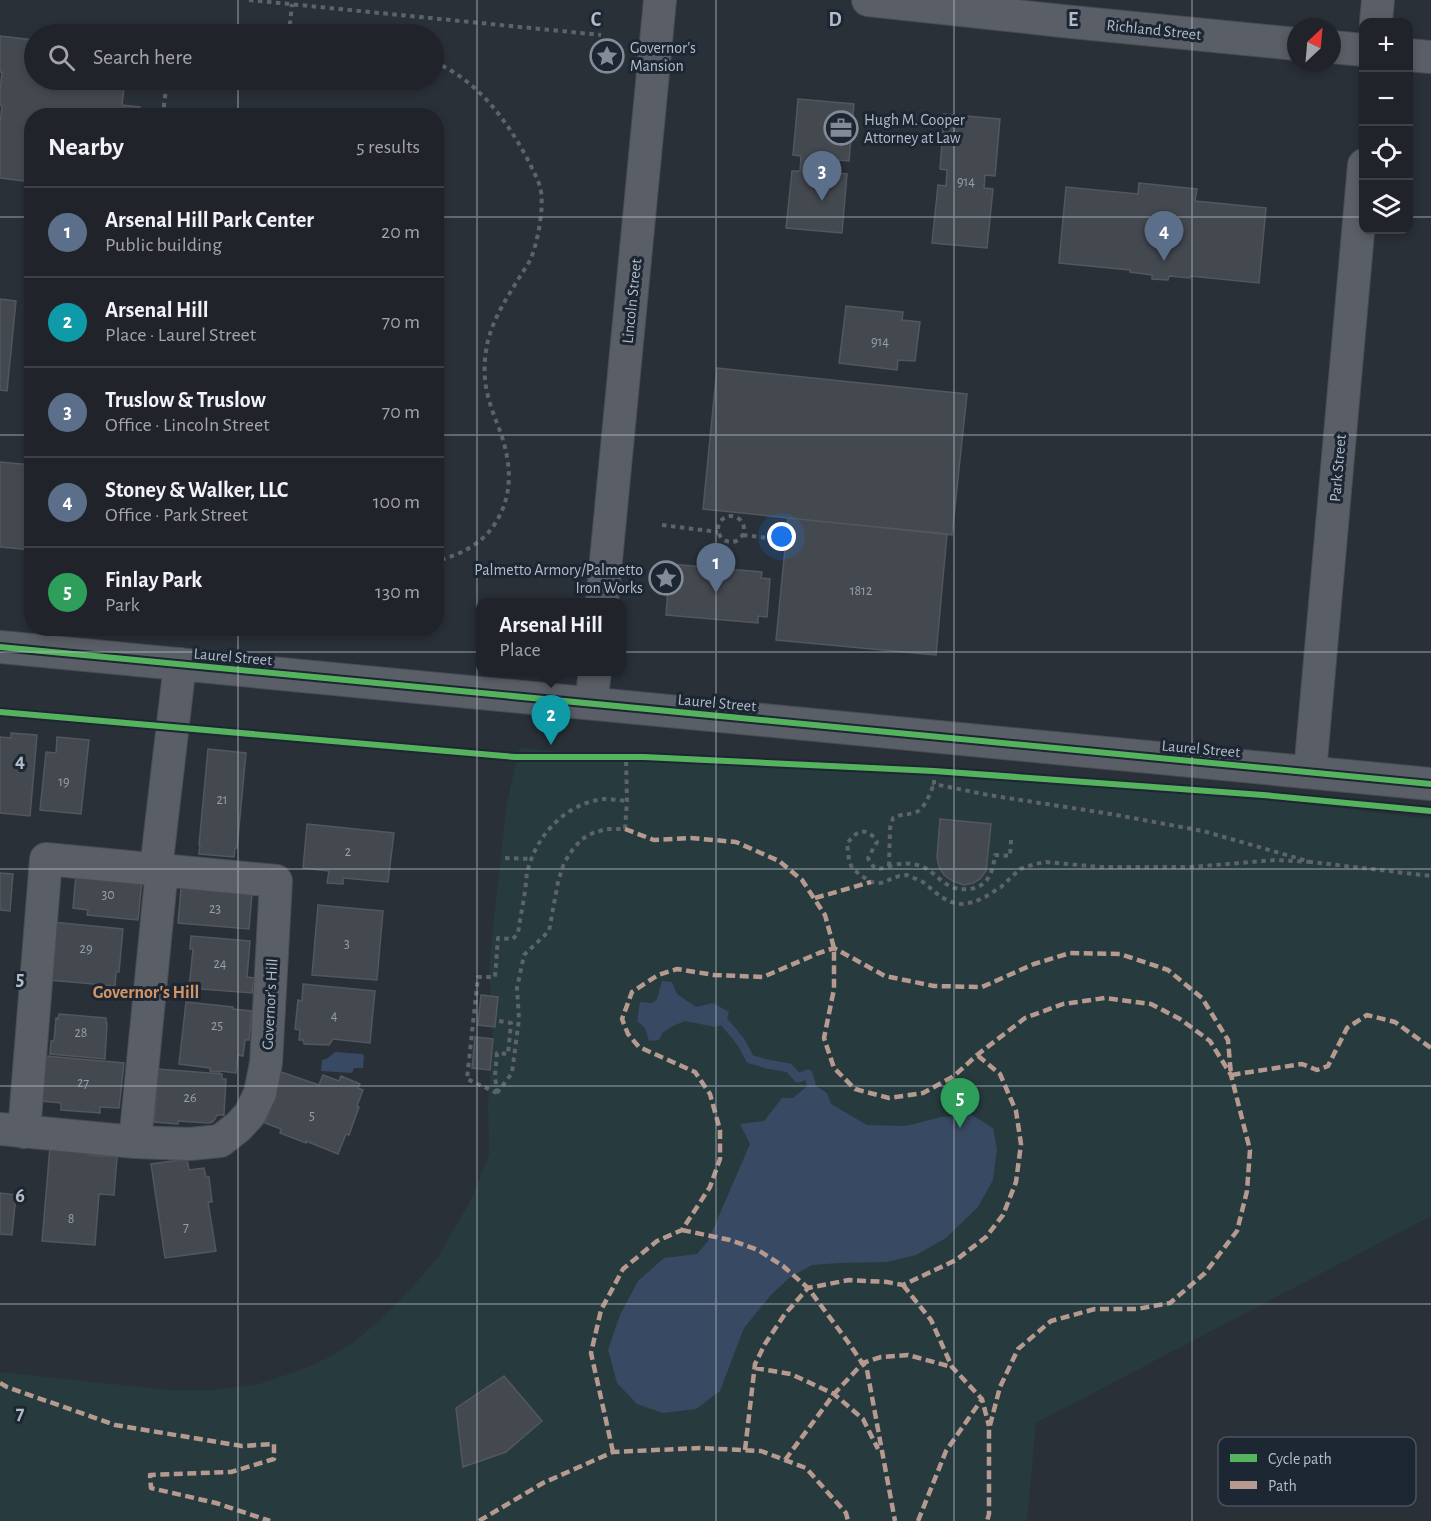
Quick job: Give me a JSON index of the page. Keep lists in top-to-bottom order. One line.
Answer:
{"streets":{"street":["Richland Street","Lincoln Street","Park Street","Laurel Street","Governor's Hill"]},"crossings":[["Park Street","Laurel Street"]],"districts":["Governor's Hill"],"places":{"place":["Governor's Mansion","Palmetto Armory/Palmetto Iron Works"],"office":["Hugh M. Cooper Attorney at Law"]},"house_numbers":["914","914","1812","19","21","2","30","23","3","29","24","4","25","28","27","26","5","8","7"],"legend":["Cycle path","Path"],"north":"top right","page":{"map_buttons":["+","−"],"search":"Search here","heading":["Nearby","5 results"],"pins":["3","4","1","2","5"],"list":[{"mark":"1","name":"Arsenal Hill Park Center","note":"Public building","value":"20 m"},{"mark":"2","name":"Arsenal Hill","note":"Place · Laurel Street","value":"70 m"},{"mark":"3","name":"Truslow & Truslow","note":"Office · Lincoln Street","value":"70 m"},{"mark":"4","name":"Stoney & Walker, LLC","note":"Office · Park Street","value":"100 m"},{"mark":"5","name":"Finlay Park","note":"Park","value":"130 m"}],"popup":["Arsenal Hill","Place"]},"grid":{"columns":["C","D","E"],"rows":["4","5","6","7"]}}
